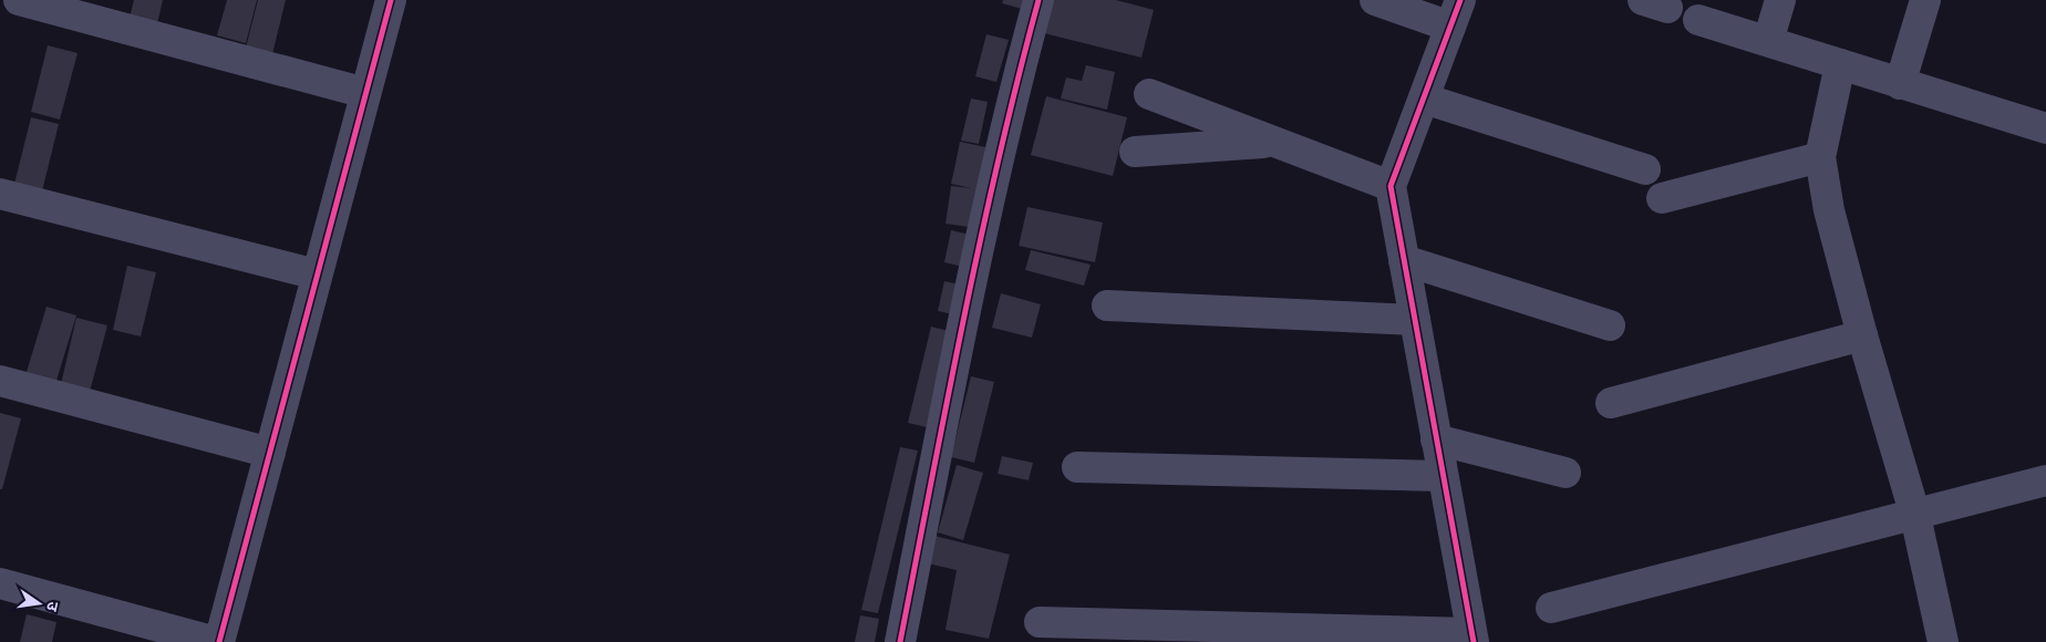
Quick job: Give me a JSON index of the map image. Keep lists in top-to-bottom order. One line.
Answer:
{"north":"right"}
